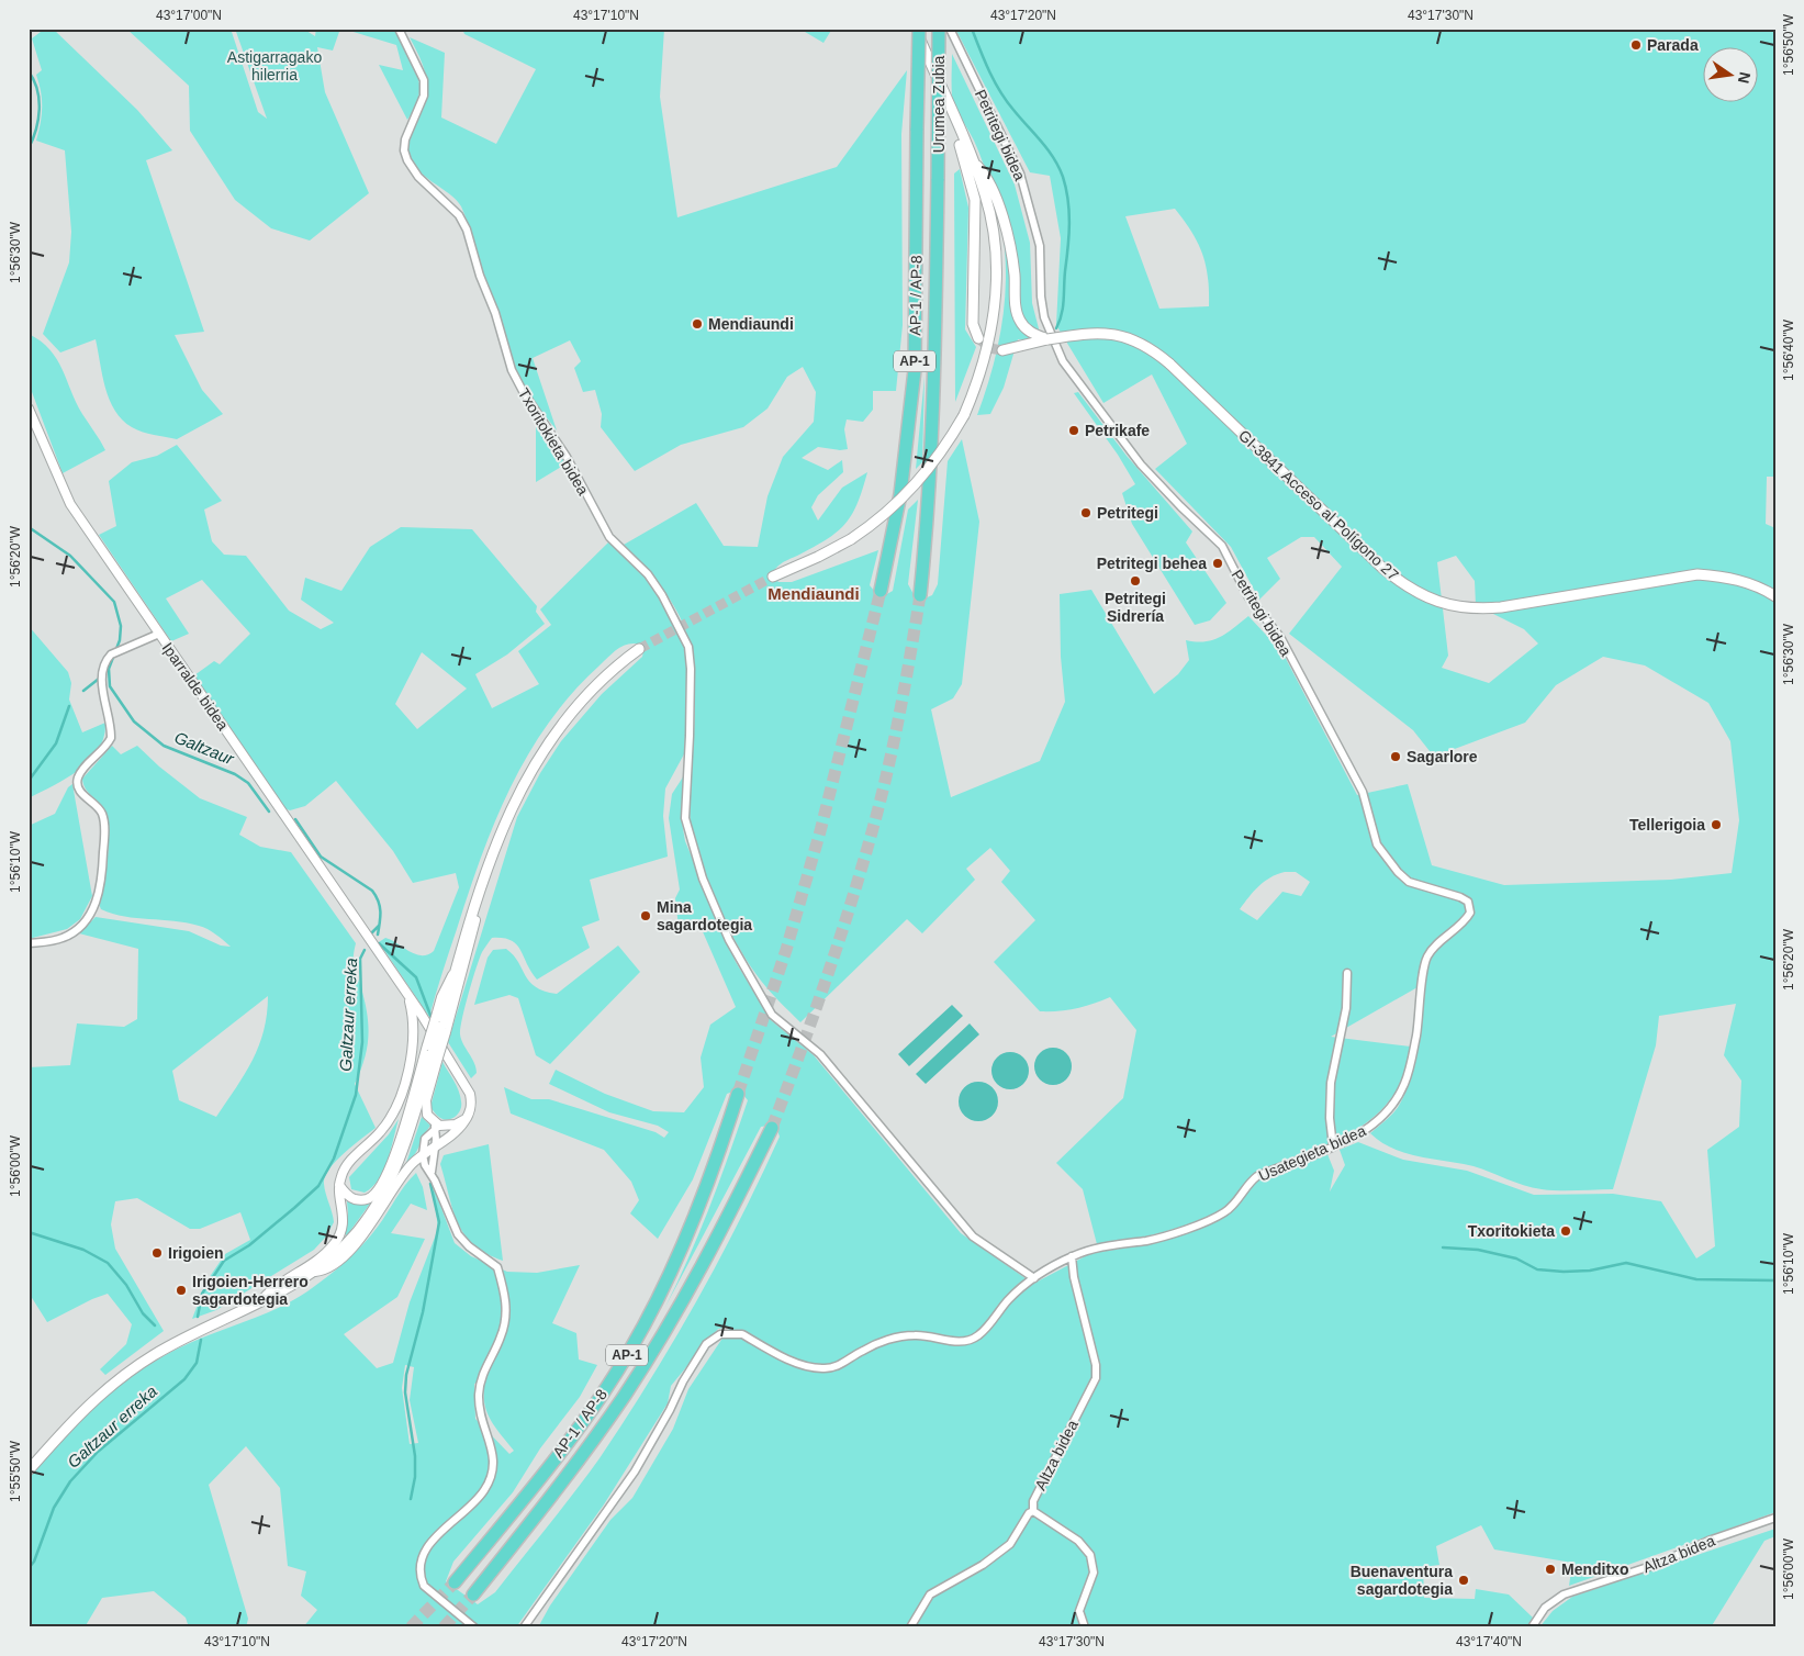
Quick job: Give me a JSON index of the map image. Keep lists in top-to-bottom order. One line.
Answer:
{"streets":{"highway":["Urumea Zubia","AP-1 / AP-8","AP-1"],"main road":["GI-3841 Acceso al Polígono 27"],"street":["Petritegi bidea","Txoritokieta bidea","Iparralde bidea","Usategieta bidea","Altza bidea"]},"crossings":[["Urumea Zubia","AP-1 / AP-8"],["Petritegi bidea","Usategieta bidea"],["Txoritokieta bidea","Usategieta bidea"],["Usategieta bidea","Altza bidea"]],"districts":["Mendiaundi"],"water":["Galtzaur","Galtzaur erreka"],"parks":["Astigarragako hilerria"],"places":["Parada","Mendiaundi","Petrikafe","Petritegi","Petritegi behea","Petritegi Sidrería","Sagarlore","Tellerigoia","Mina sagardotegia","Txoritokieta","Irigoien","Irigoien-Herrero sagardotegia","Menditxo","Buenaventura sagardotegia"],"north":"right","coordinates":["43°17'00\"N","43°17'10\"N","43°17'20\"N","43°17'30\"N","1°56'50\"W","1°56'30\"W","1°56'40\"W","1°56'20\"W","1°56'10\"W","1°56'00\"W","1°55'50\"W","43°17'40\"N"]}
